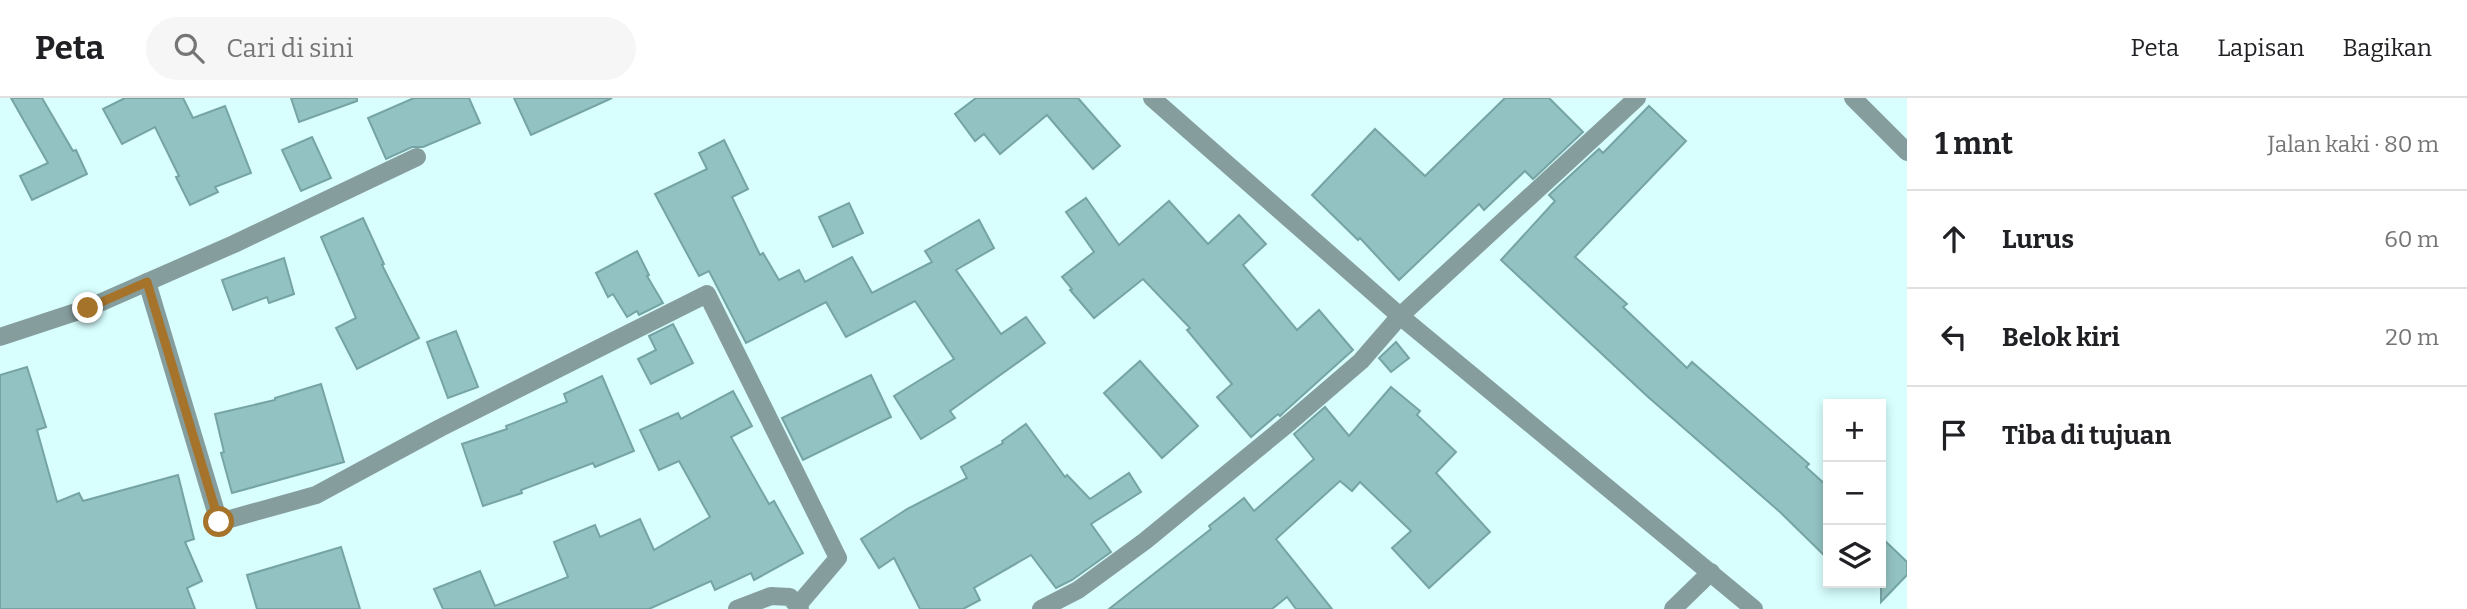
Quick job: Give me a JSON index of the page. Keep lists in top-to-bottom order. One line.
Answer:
{"page":{"header":"Peta","search":"Cari di sini","nav":["Peta","Lapisan","Bagikan"],"heading":["1 mnt","Jalan kaki · 80 m"],"list":[["Lurus","60 m"],["Belok kiri","20 m"],"Tiba di tujuan"],"map_buttons":["+","−"]}}
